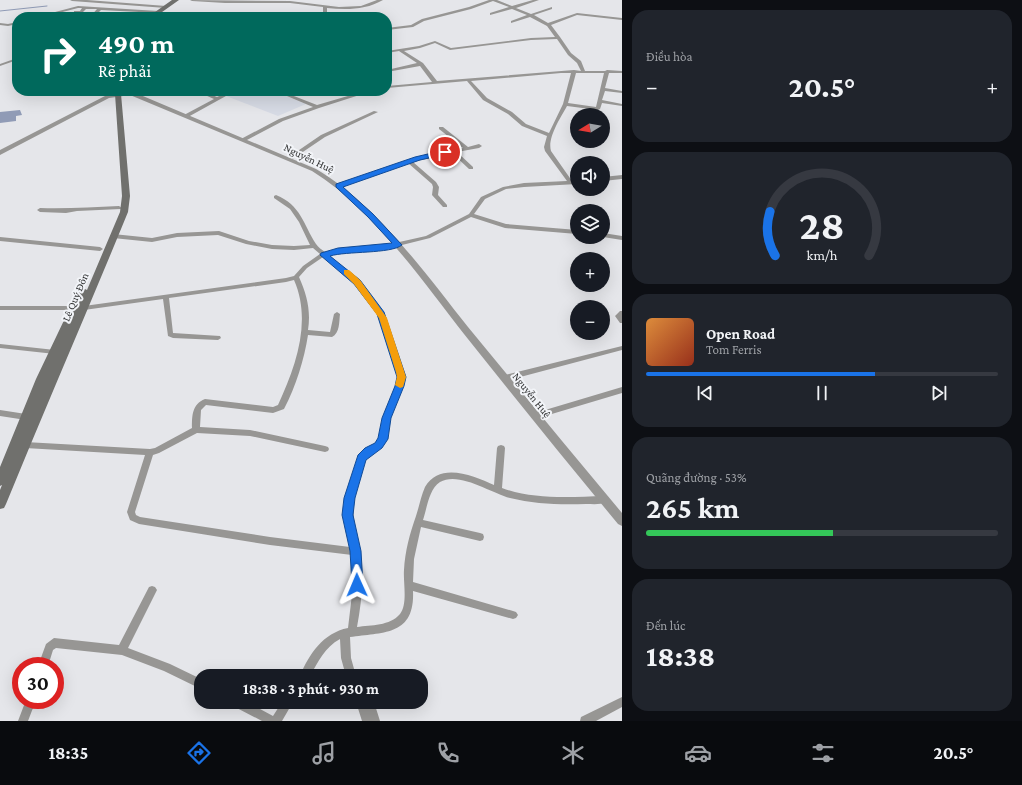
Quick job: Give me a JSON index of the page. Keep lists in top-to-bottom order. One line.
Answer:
{"streets":{"main road":["Lê Quý Đôn"],"street":["Nguyễn Huệ"]},"north":"left","page":{"tile":["Điều hòa",["Quãng đường · 53%","265 km"],["Đến lúc","18:38"]],"turn":["490 m","Rẽ phải"],"heat":["−","20.5°","+"],"map_buttons":["+","−"],"song":["Open Road","Tom Ferris"],"limit":"30","trip":"18:38 · 3 phút · 930 m","tabs":["18:35","20.5°"],"gauge":["28","km/h"]}}
